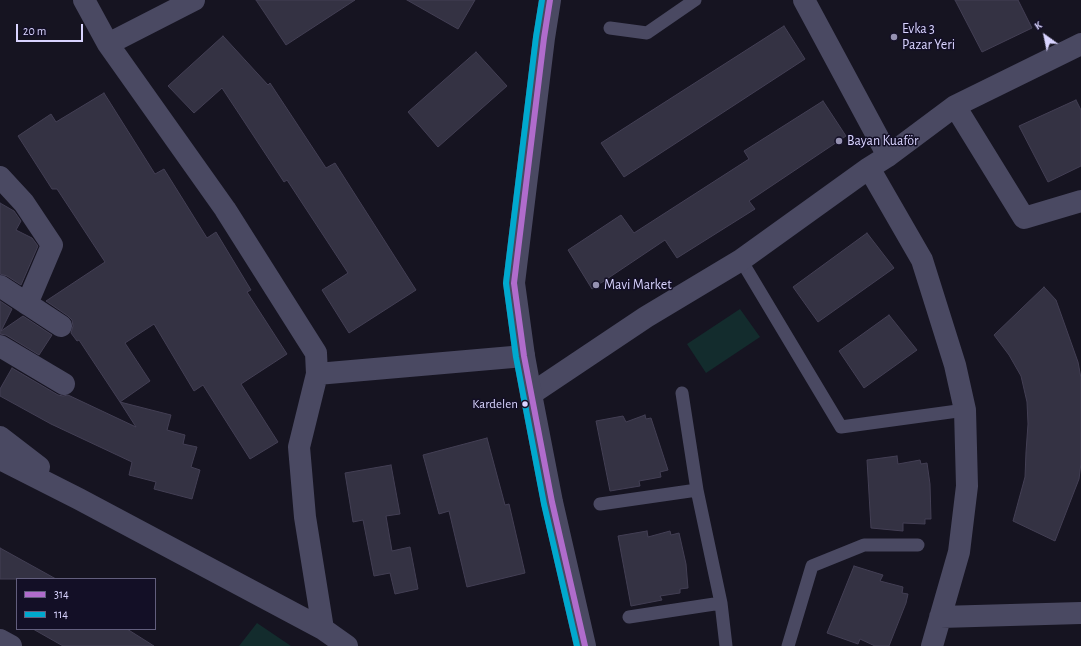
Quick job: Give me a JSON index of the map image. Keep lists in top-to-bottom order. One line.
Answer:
{"places":["Evka 3 Pazar Yeri","Bayan Kuaför","Mavi Market","Kardelen"],"lines":["transit line 314","transit line 114"],"legend":["314","114"],"scale_bar":"20 m","north":"top left"}
